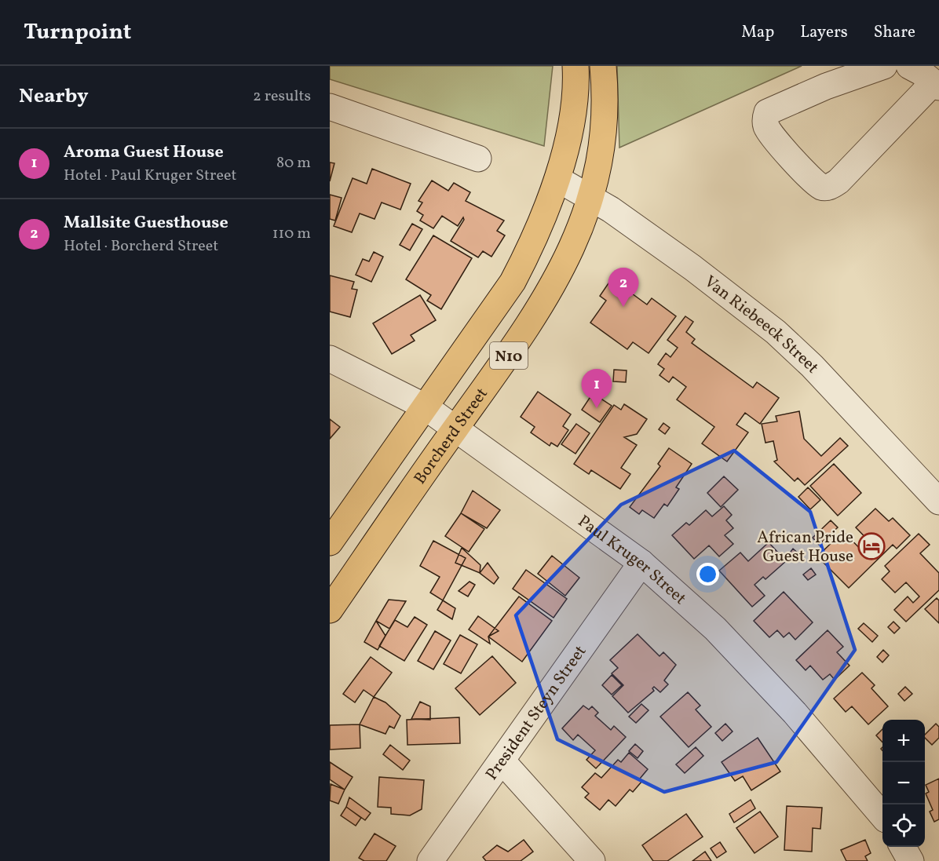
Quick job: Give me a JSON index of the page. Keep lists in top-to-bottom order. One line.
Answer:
{"streets":{"highway":["N10","Borcherd Street"],"street":["Van Riebeeck Street","Paul Kruger Street","President Steyn Street"]},"crossings":[["Van Riebeeck Street","N10"],["Van Riebeeck Street","Borcherd Street"],["N10","Paul Kruger Street"],["Borcherd Street","Paul Kruger Street"],["Paul Kruger Street","President Steyn Street"]],"places":{"hotel":["African Pride Guest House"]},"page":{"header":"Turnpoint","nav":["Map","Layers","Share"],"heading":["Nearby","2 results"],"list":[{"mark":"1","name":"Aroma Guest House","note":"Hotel · Paul Kruger Street","value":"80 m"},{"mark":"2","name":"Mallsite Guesthouse","note":"Hotel · Borcherd Street","value":"110 m"}],"pins":["2","1"],"map_buttons":["+","−"]}}
